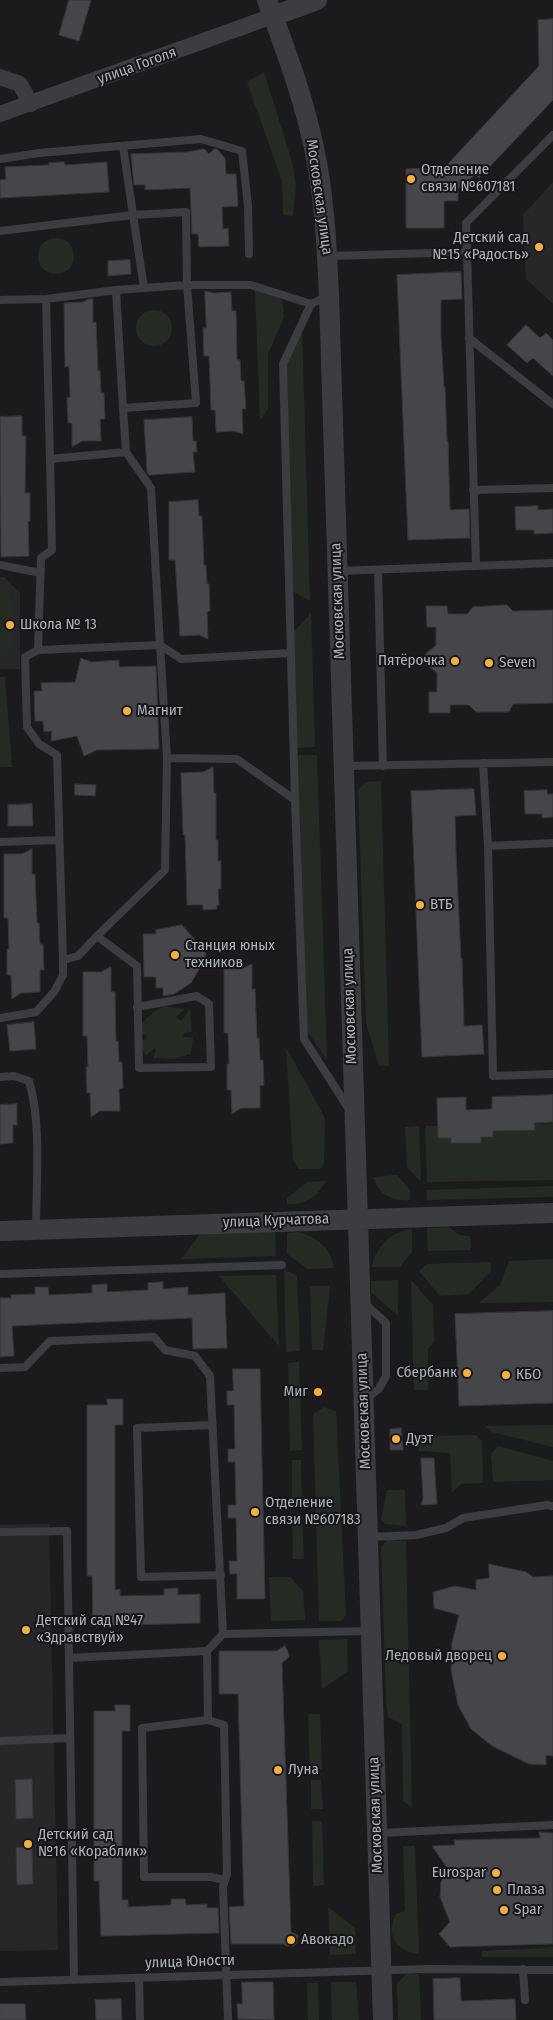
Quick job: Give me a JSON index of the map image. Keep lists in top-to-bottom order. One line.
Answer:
{"streets":{"street":["улица Гоголя","Московская улица","улица Курчатова"],"lane":["улица Юности"]},"crossings":[["улица Гоголя","Московская улица"],["Московская улица","улица Курчатова"],["Московская улица","улица Юности"]],"places":["Отделение связи №607181","Детский сад №15 «Радость»","Школа № 13","Пятёрочка","Seven","Магнит","ВТБ","Станция юных техников","Сбербанк","КБО","Миг","Дуэт","Отделение связи №607183","Детский сад №47 «Здравствуй»","Ледовый дворец","Луна","Детский сад №16 «Кораблик»","Eurospar","Плаза","Spar","Авокадо"]}
